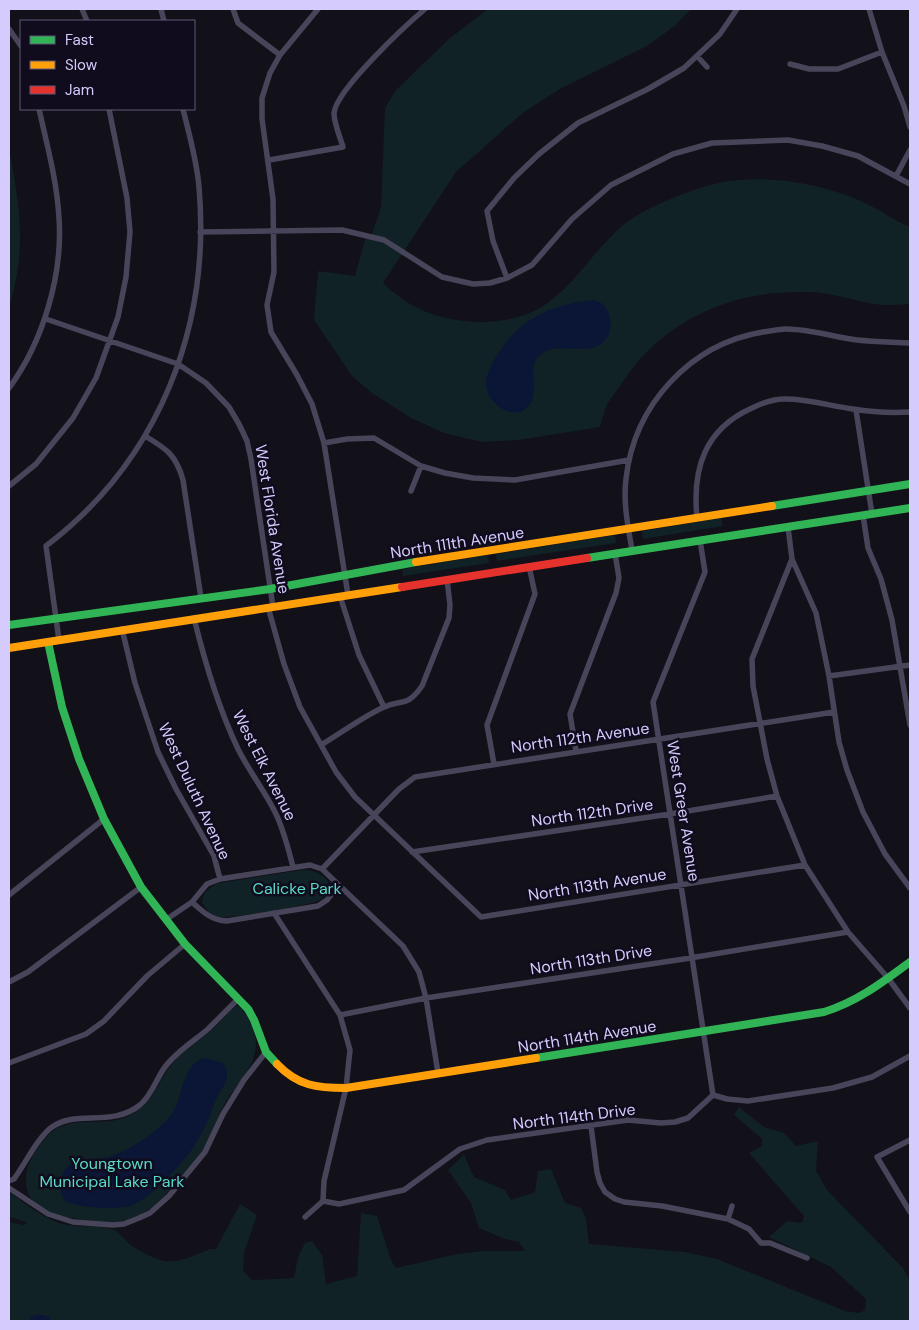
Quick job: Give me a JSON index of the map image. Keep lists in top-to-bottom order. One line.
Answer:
{"streets":{"street":["West Florida Avenue","North 111th Avenue","North 112th Avenue","West Elk Avenue","West Duluth Avenue","West Greer Avenue","North 112th Drive","North 113th Avenue","North 113th Drive","North 114th Avenue","North 114th Drive"]},"crossings":[["West Florida Avenue","North 111th Avenue"],["West Florida Avenue","North 112th Avenue"],["West Florida Avenue","North 112th Drive"],["West Florida Avenue","North 113th Avenue"],["North 112th Avenue","West Greer Avenue"],["West Greer Avenue","North 112th Drive"],["West Greer Avenue","North 113th Avenue"],["West Greer Avenue","North 113th Drive"],["West Greer Avenue","North 114th Avenue"],["West Greer Avenue","North 114th Drive"]],"parks":["Calicke Park","Youngtown Municipal Lake Park"],"legend":["Fast","Slow","Jam"]}
